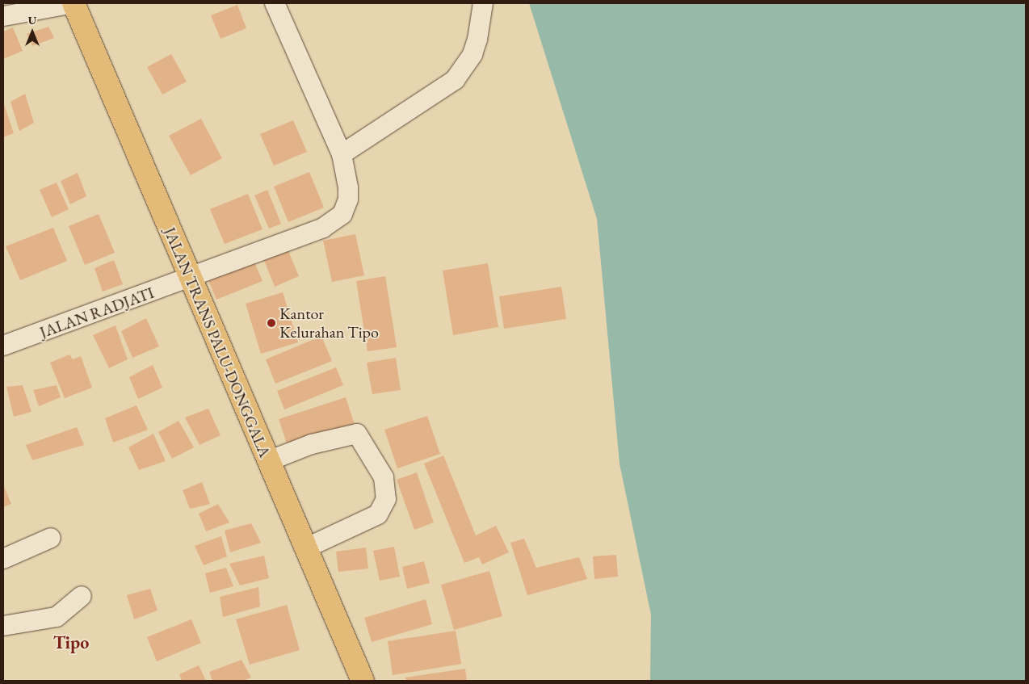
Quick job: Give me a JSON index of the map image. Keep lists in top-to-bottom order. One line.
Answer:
{"streets":{"highway":["JALAN TRANS PALU-DONGGALA"],"street":["JALAN RADJATI"]},"crossings":[["JALAN RADJATI","JALAN TRANS PALU-DONGGALA"]],"districts":["Tipo"],"places":["Kantor Kelurahan Tipo"],"north":"top"}
